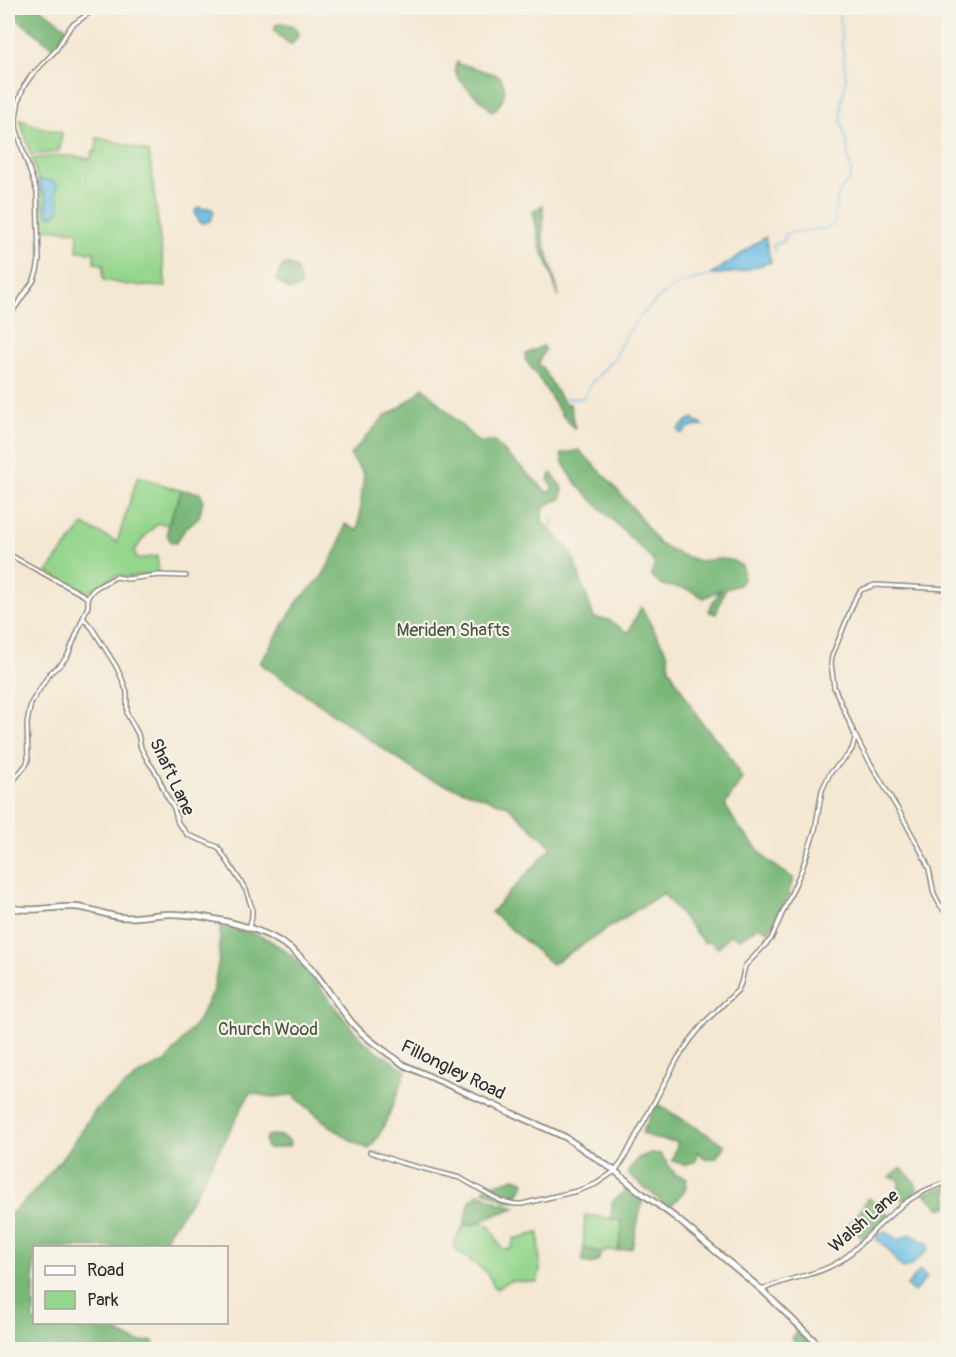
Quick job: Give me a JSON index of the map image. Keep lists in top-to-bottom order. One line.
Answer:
{"streets":{"main road":["Fillongley Road"],"street":["Shaft Lane","Walsh Lane"]},"crossings":[["Shaft Lane","Fillongley Road"],["Fillongley Road","Walsh Lane"]],"parks":["Meriden Shafts","Church Wood"],"legend":["Road","Park"]}
